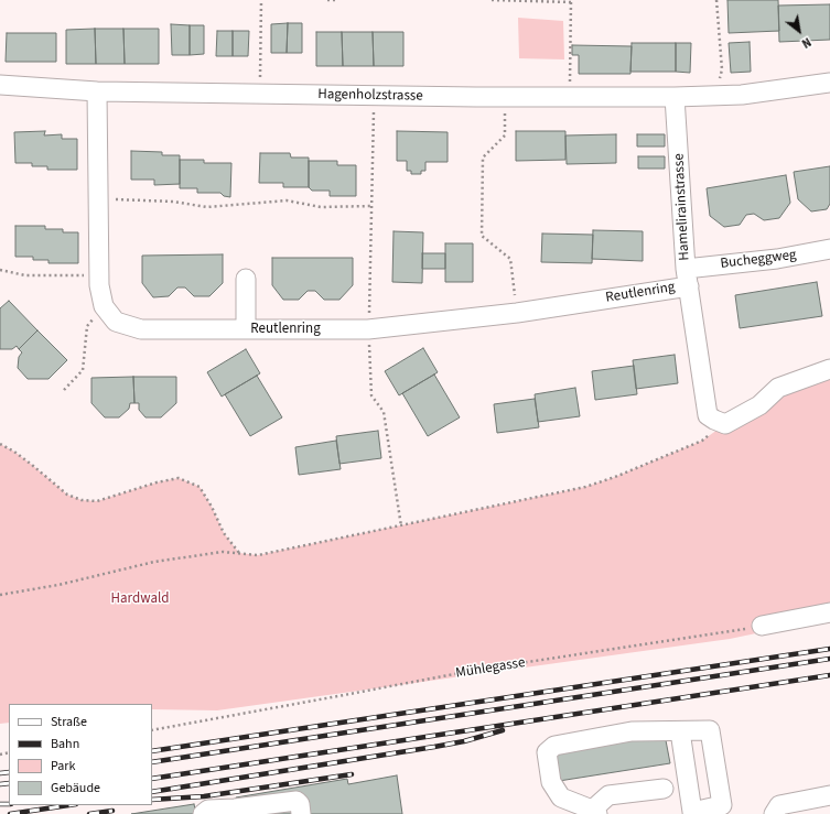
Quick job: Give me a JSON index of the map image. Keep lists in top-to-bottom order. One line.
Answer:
{"streets":{"street":["Hagenholzstrasse","Hamelirainstrasse","Bucheggweg","Reutlenring"],"path":["Mühlegasse"]},"crossings":[["Hagenholzstrasse","Hamelirainstrasse"],["Hamelirainstrasse","Bucheggweg"],["Hamelirainstrasse","Reutlenring"],["Bucheggweg","Reutlenring"]],"parks":["Hardwald"],"legend":["Straße","Bahn","Park","Gebäude"],"north":"bottom right"}
